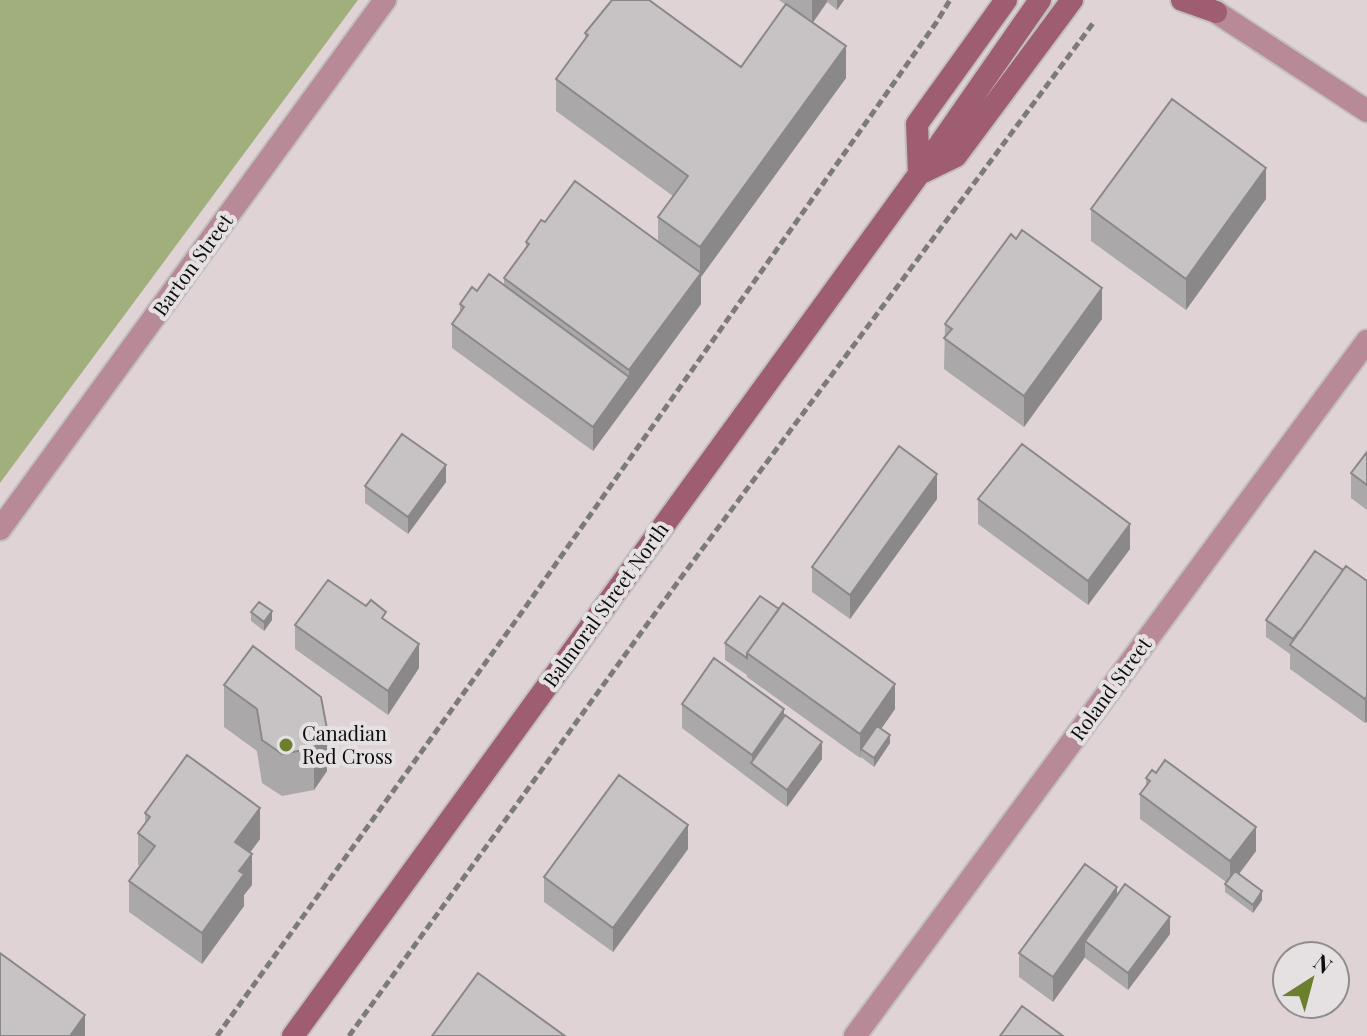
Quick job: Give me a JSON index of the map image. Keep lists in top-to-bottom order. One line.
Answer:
{"streets":{"main road":["Balmoral Street North"],"street":["Barton Street","Roland Street"]},"places":["Canadian Red Cross"],"north":"top right"}
